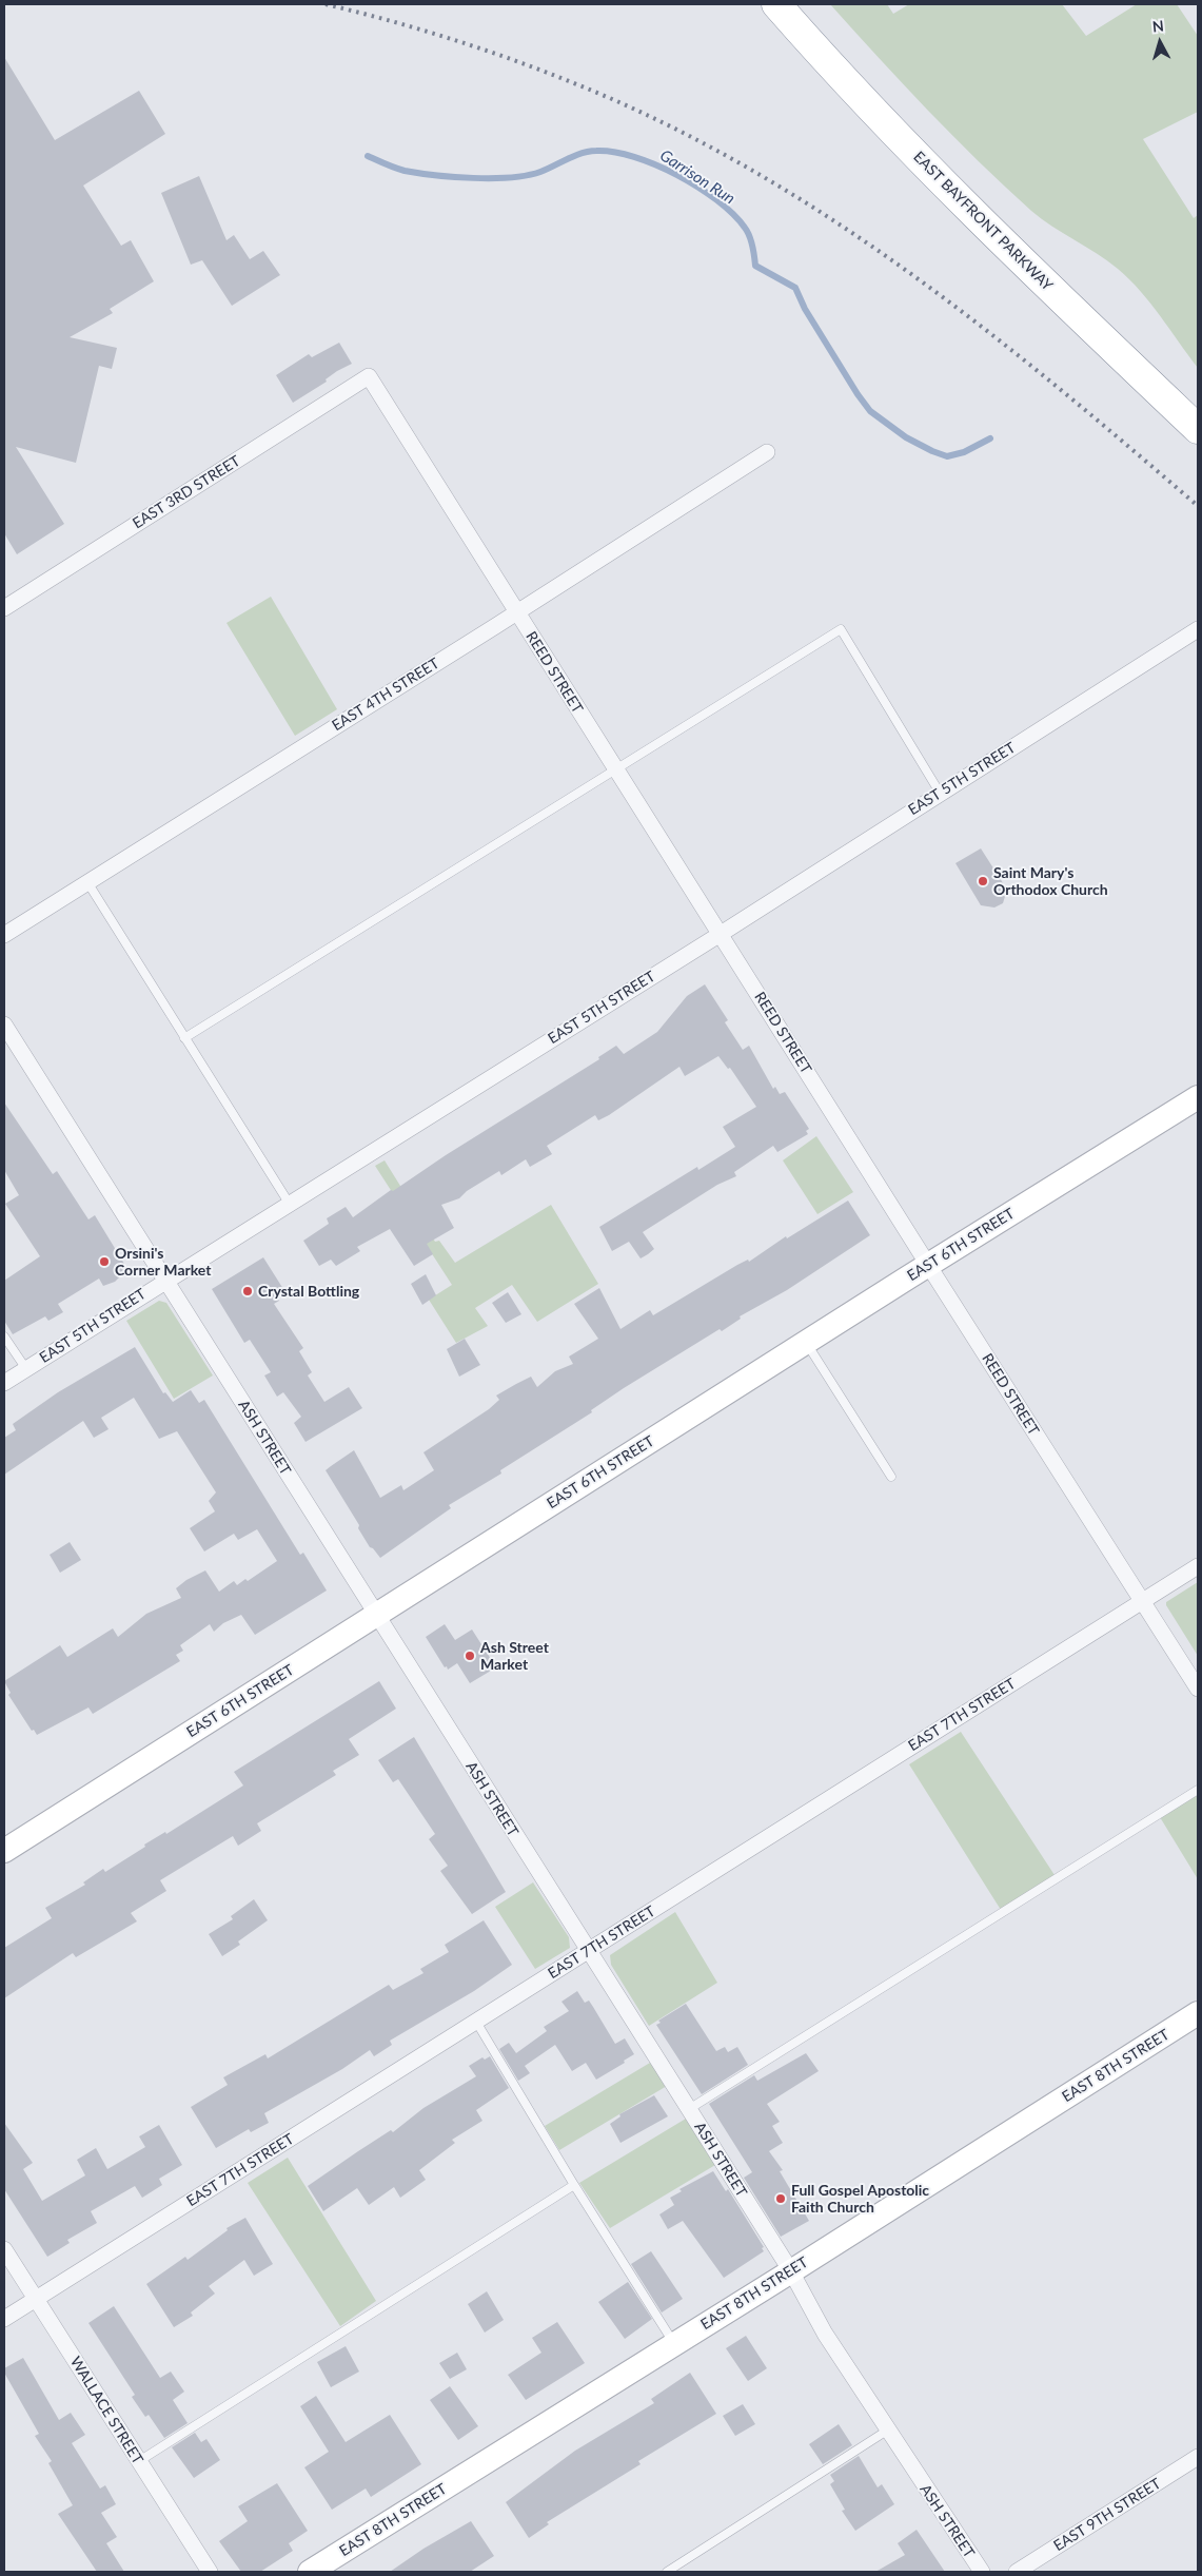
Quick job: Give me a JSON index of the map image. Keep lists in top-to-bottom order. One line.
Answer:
{"streets":{"highway":["EAST BAYFRONT PARKWAY"],"main road":["EAST 6TH STREET","EAST 8TH STREET"],"street":["EAST 3RD STREET","REED STREET","EAST 4TH STREET","EAST 5TH STREET","ASH STREET","EAST 7TH STREET","WALLACE STREET","EAST 9TH STREET"]},"crossings":[["EAST 3RD STREET","REED STREET"],["REED STREET","EAST 4TH STREET"],["REED STREET","EAST 5TH STREET"],["REED STREET","EAST 6TH STREET"],["REED STREET","EAST 7TH STREET"],["EAST 5TH STREET","ASH STREET"],["EAST 6TH STREET","ASH STREET"],["ASH STREET","EAST 7TH STREET"],["ASH STREET","EAST 8TH STREET"],["EAST 7TH STREET","WALLACE STREET"]],"water":["Garrison Run"],"places":["Saint Mary's Orthodox Church","Orsini's Corner Market","Crystal Bottling","Ash Street Market","Full Gospel Apostolic Faith Church"],"north":"top"}
